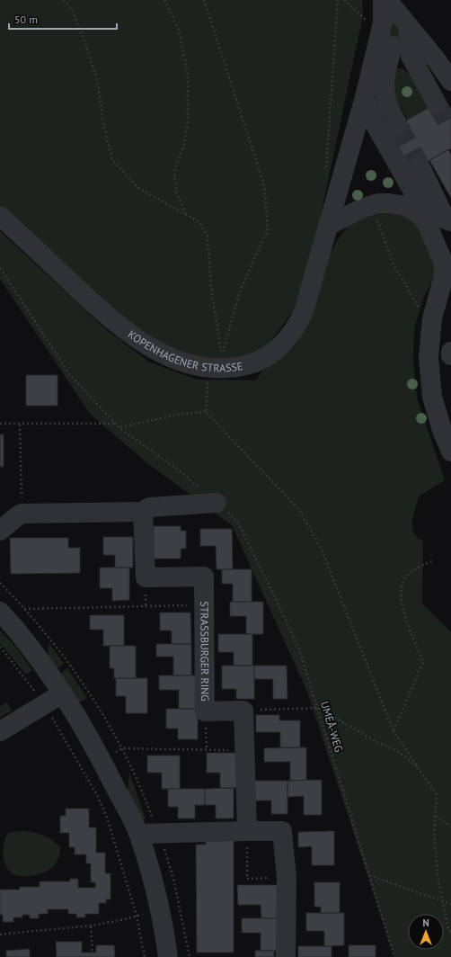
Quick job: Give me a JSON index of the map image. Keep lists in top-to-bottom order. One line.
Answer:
{"streets":{"street":["KOPENHAGENER STRASSE","STRASSBURGER RING"],"path":["UMEÅ-WEG"]},"scale_bar":"50 m","north":"top"}
